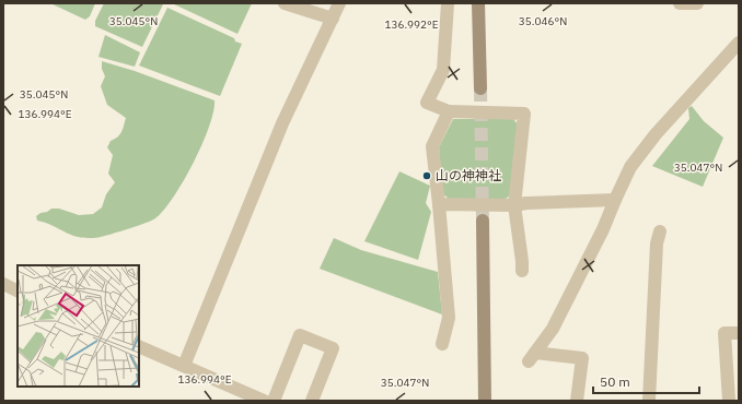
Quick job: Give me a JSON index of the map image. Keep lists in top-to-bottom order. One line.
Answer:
{"places":["山の神神社"],"scale_bar":"50 m","coordinates":["35.045°N","35.046°N","136.992°E","136.994°E","35.047°N"]}
